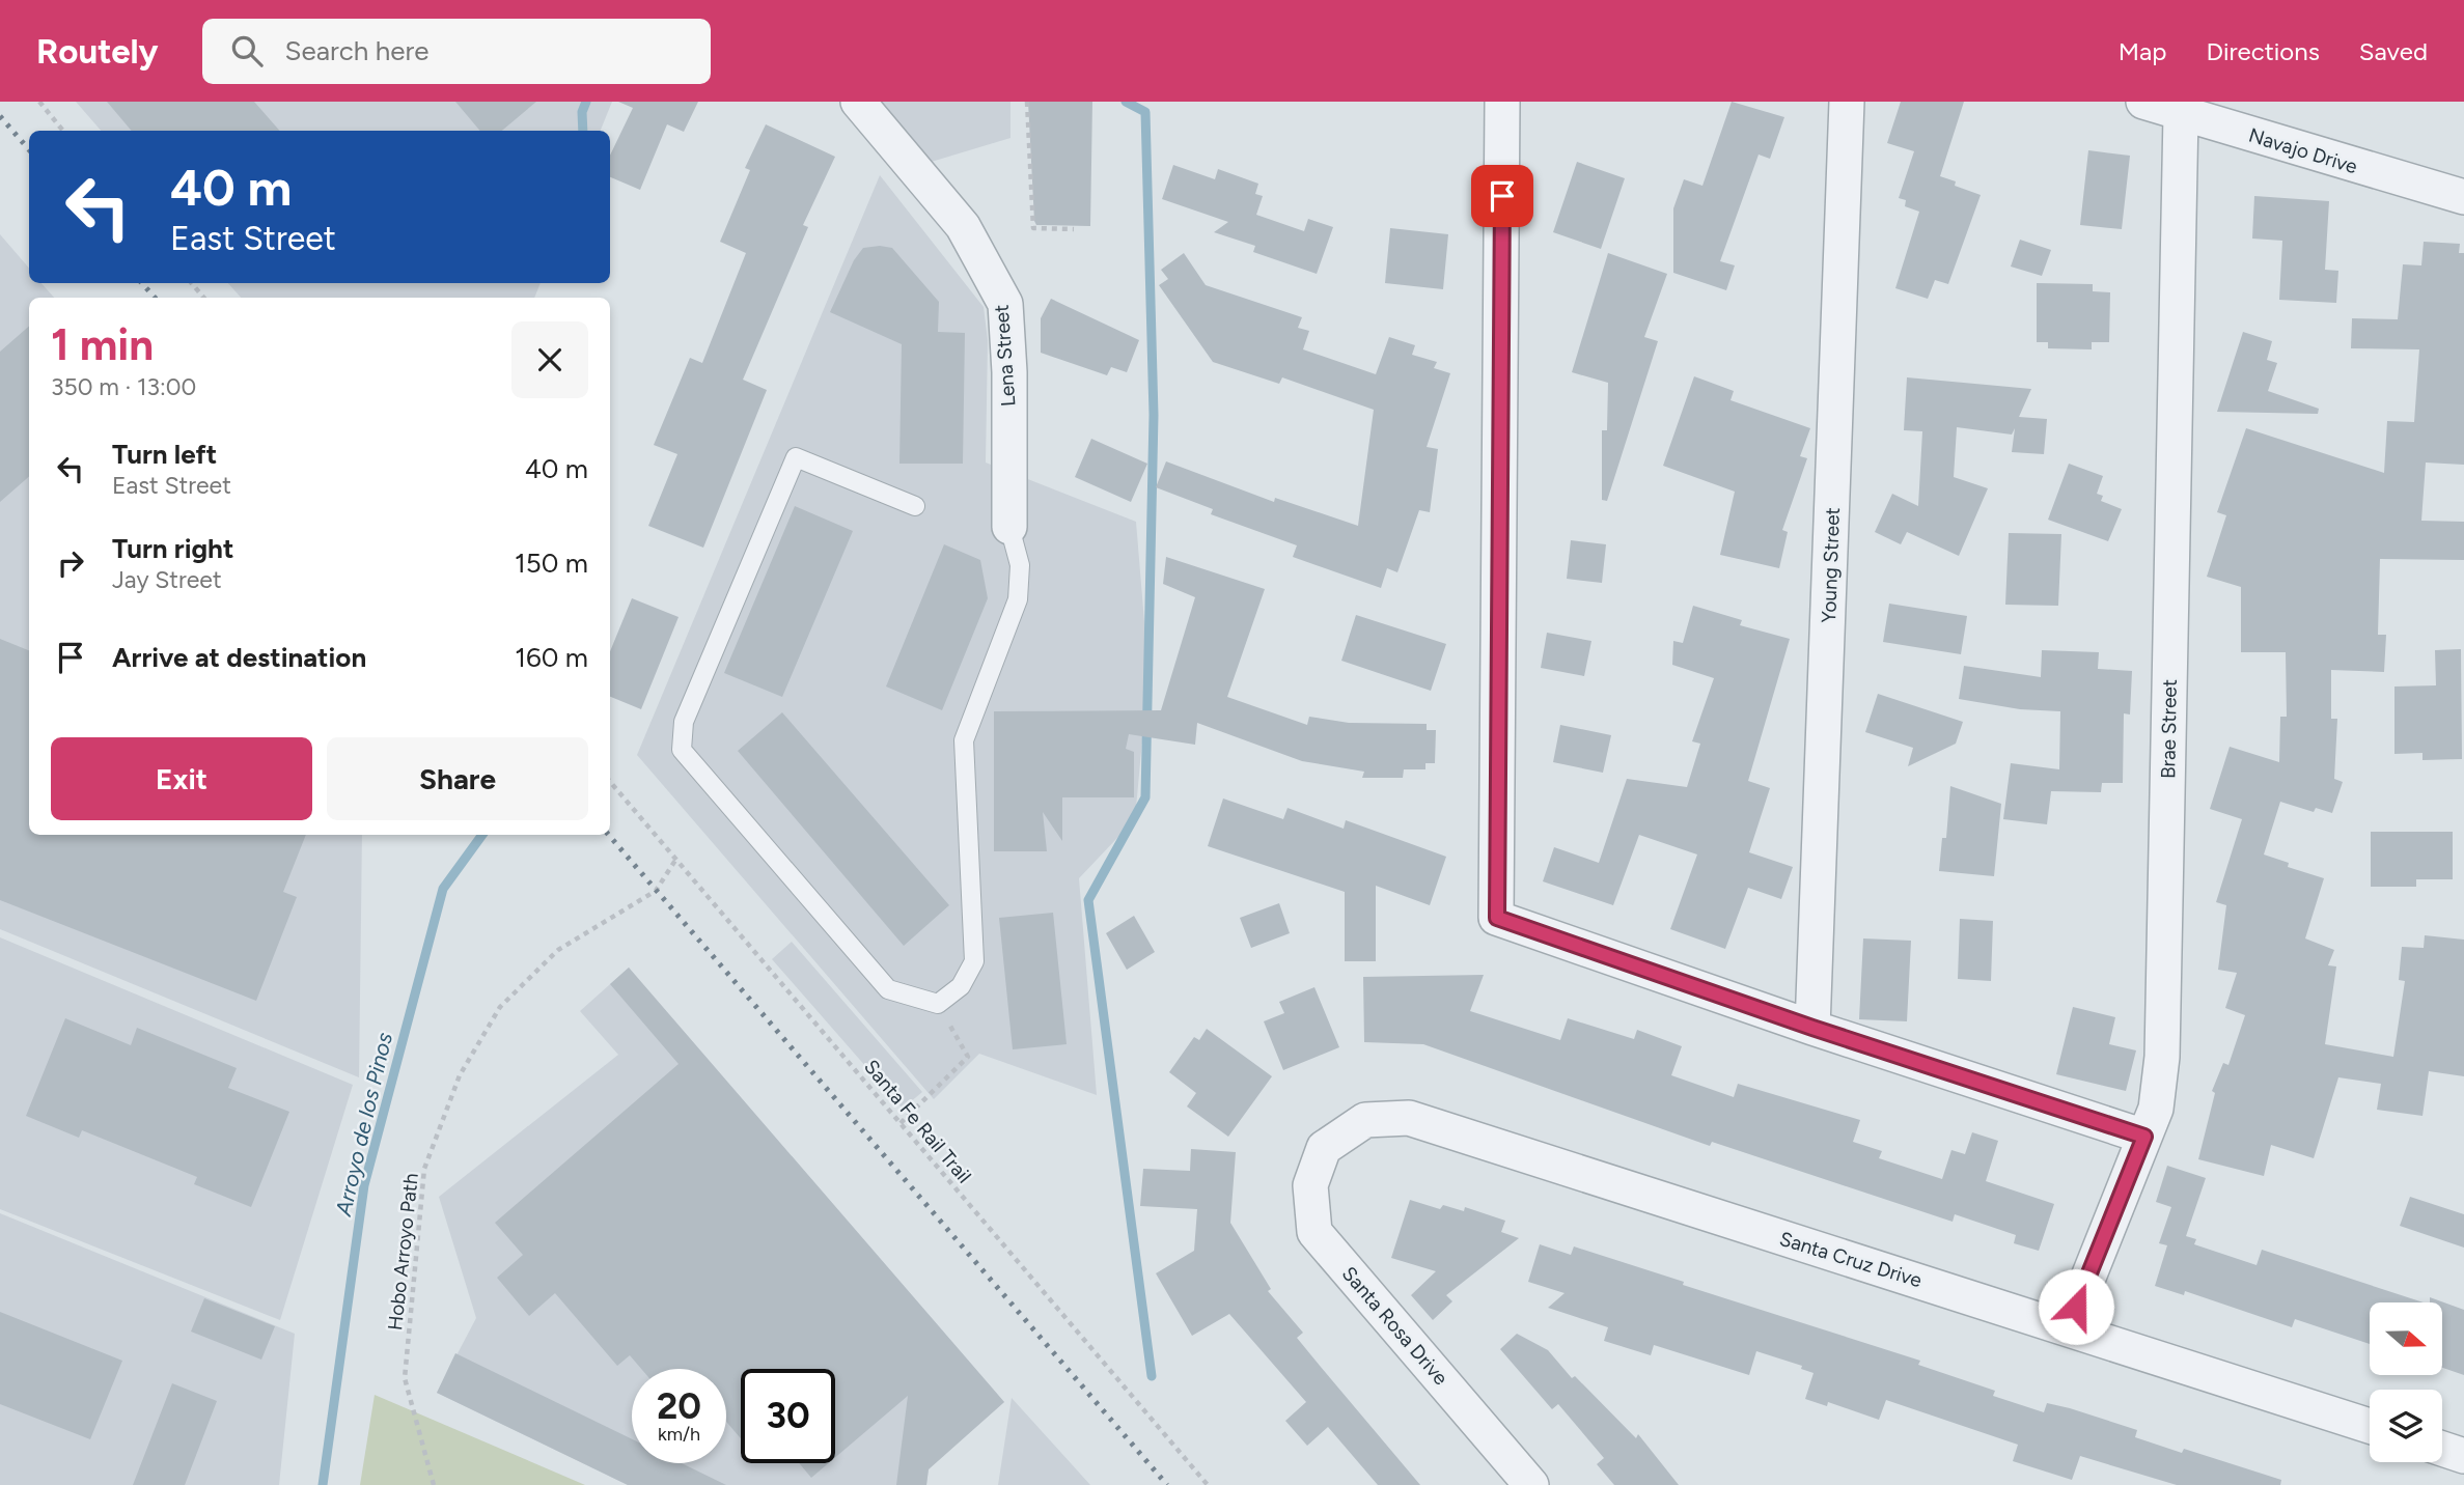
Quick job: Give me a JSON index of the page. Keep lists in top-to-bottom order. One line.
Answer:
{"streets":{"street":["Navajo Drive","Lena Street","Young Street","Brae Street","Santa Cruz Drive","Santa Rosa Drive"],"path":["Santa Fe Rail Trail","Hobo Arroyo Path"]},"crossings":[["Navajo Drive","Brae Street"],["Brae Street","Santa Cruz Drive"],["Santa Fe Rail Trail","Hobo Arroyo Path"],["Santa Cruz Drive","Santa Rosa Drive"]],"water":["Arroyo de los Pinos"],"north":"right","page":{"header":"Routely","search":"Search here","nav":["Map","Directions","Saved"],"turn":["40 m","East Street"],"heading":["1 min","350 m · 13:00"],"list":[{"name":"Turn left","note":"East Street","value":"40 m"},{"name":"Turn right","note":"Jay Street","value":"150 m"},{"name":"Arrive at destination","value":"160 m"}],"buttons":["Exit","Share"],"speed":"20 km/h","limit":"30"}}
